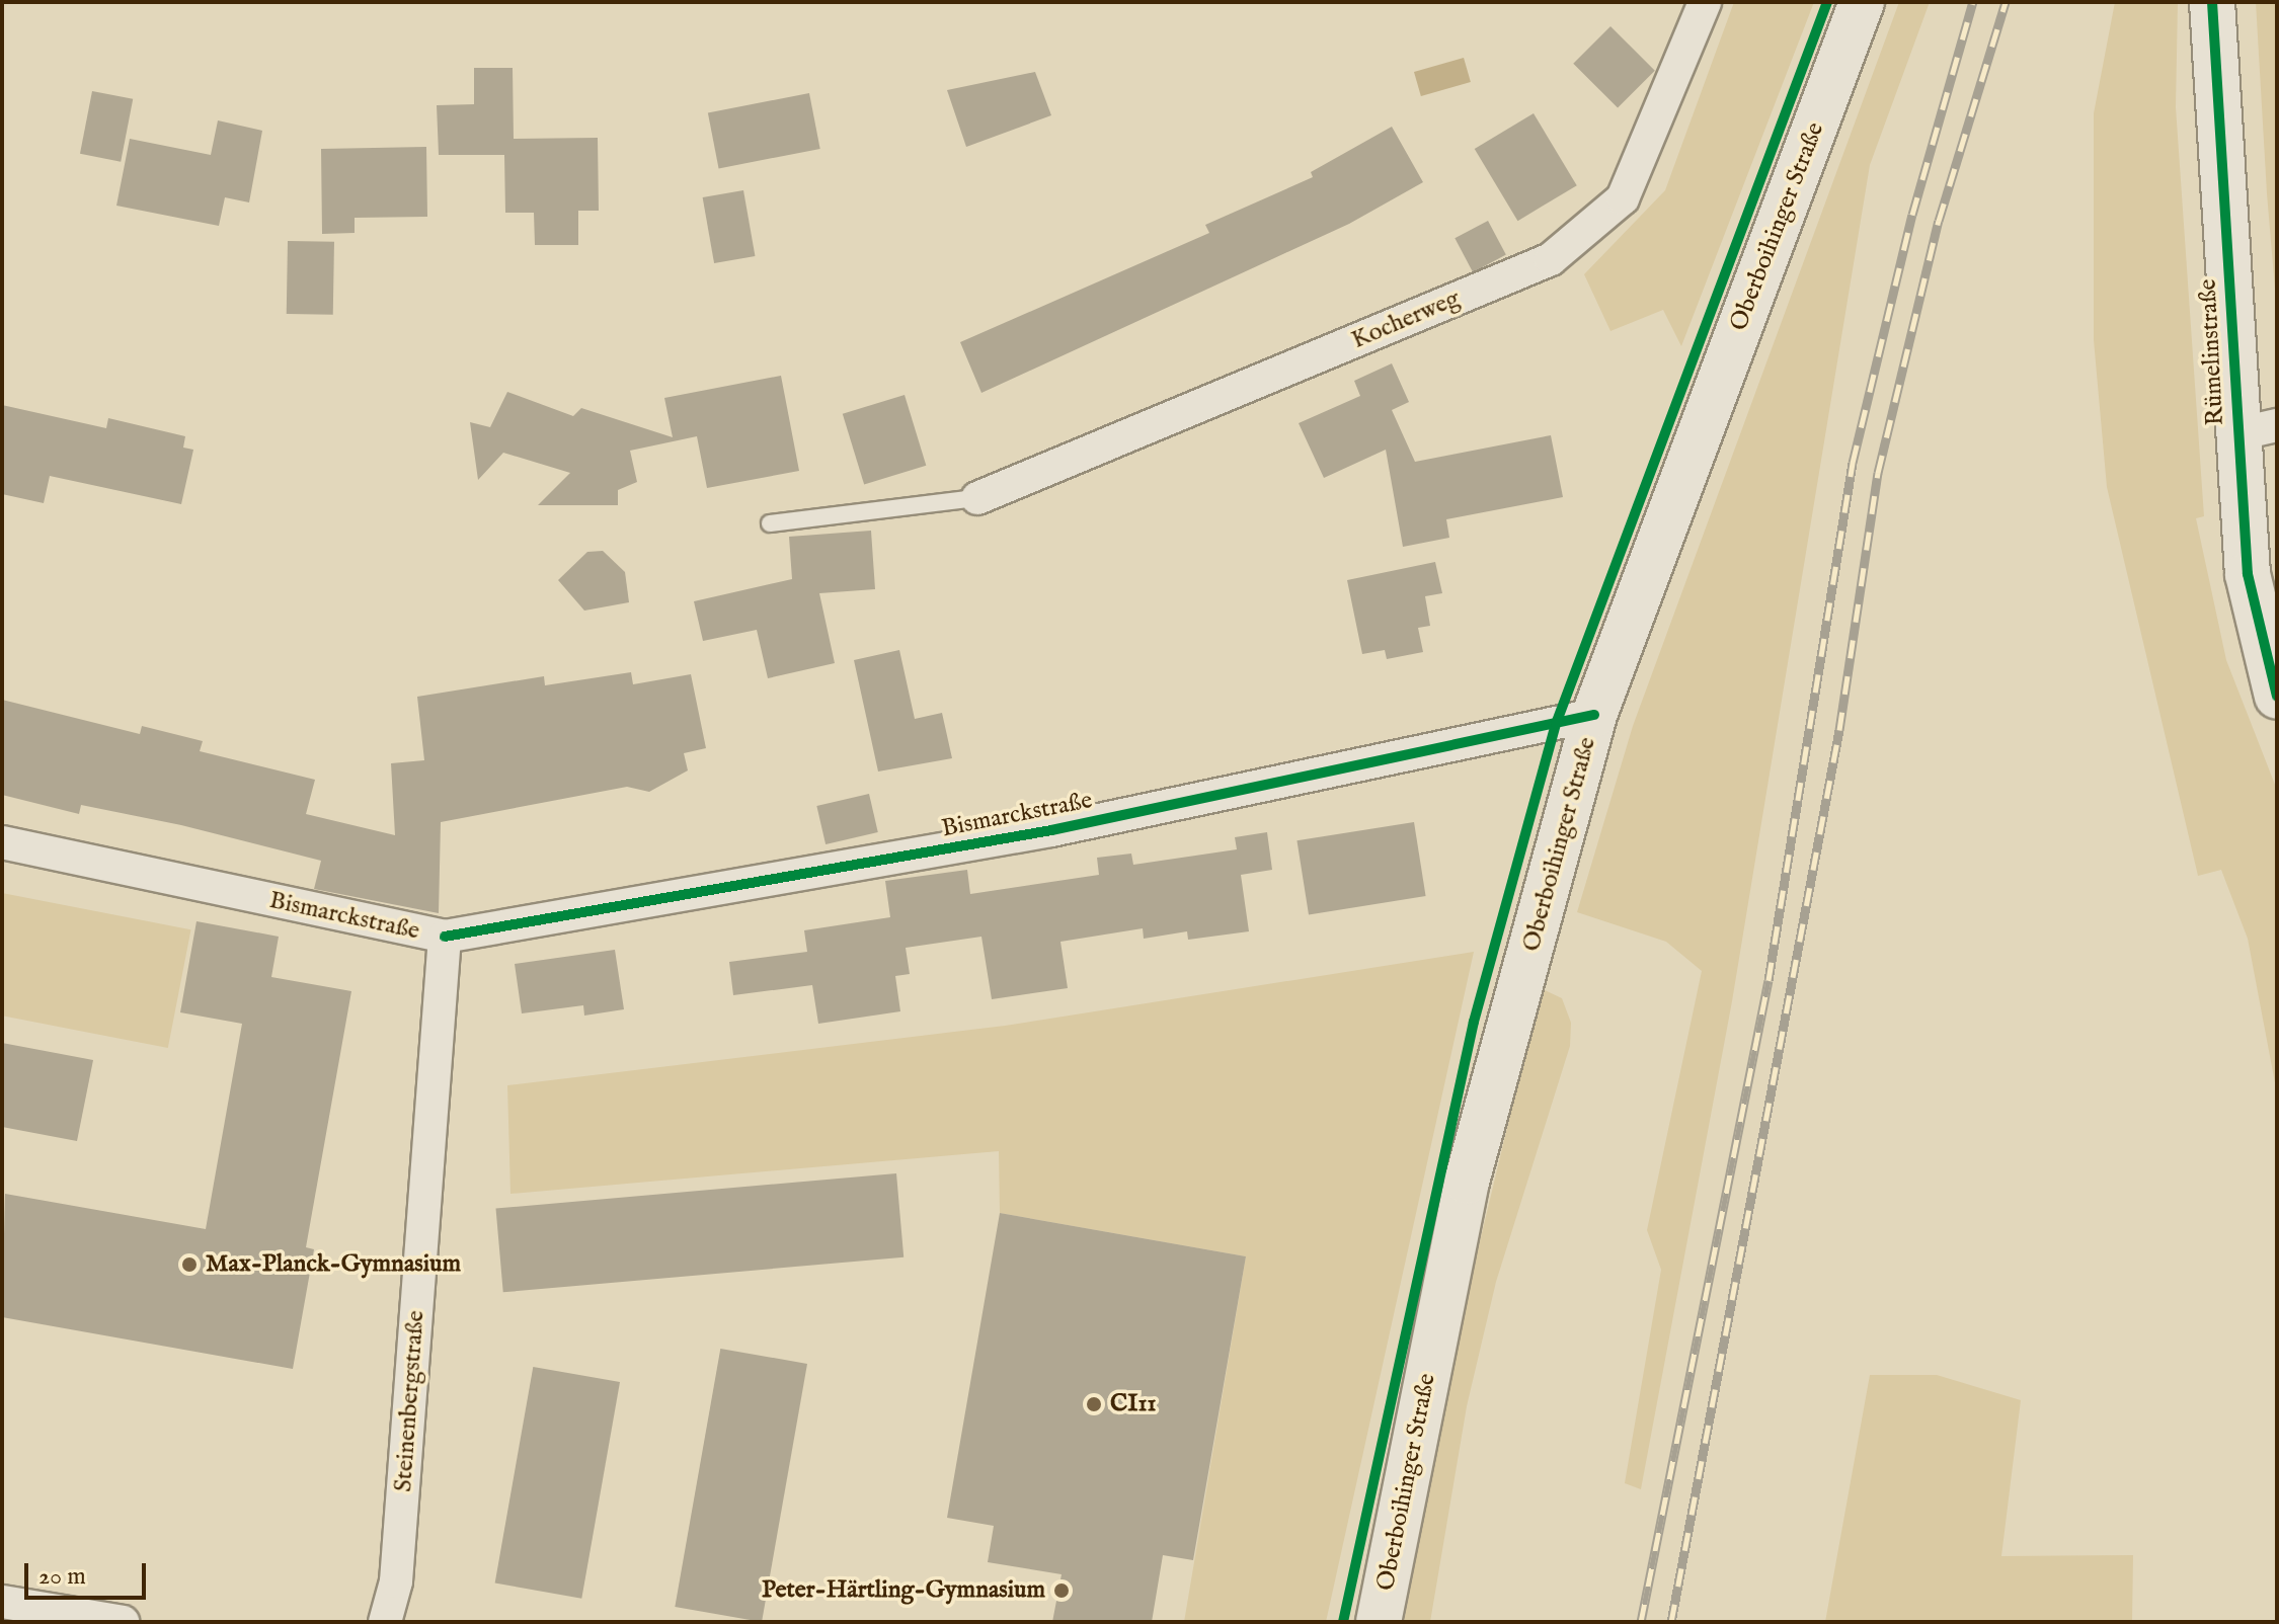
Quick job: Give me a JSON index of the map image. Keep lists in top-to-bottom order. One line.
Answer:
{"streets":{"main road":["Oberboihinger Straße","Rümelinstraße"],"street":["Kocherweg","Bismarckstraße","Steinenbergstraße"]},"crossings":[["Oberboihinger Straße","Bismarckstraße"],["Bismarckstraße","Steinenbergstraße"]],"places":["Max-Planck-Gymnasium","CI11","Peter-Härtling-Gymnasium"],"scale_bar":"20 m"}
